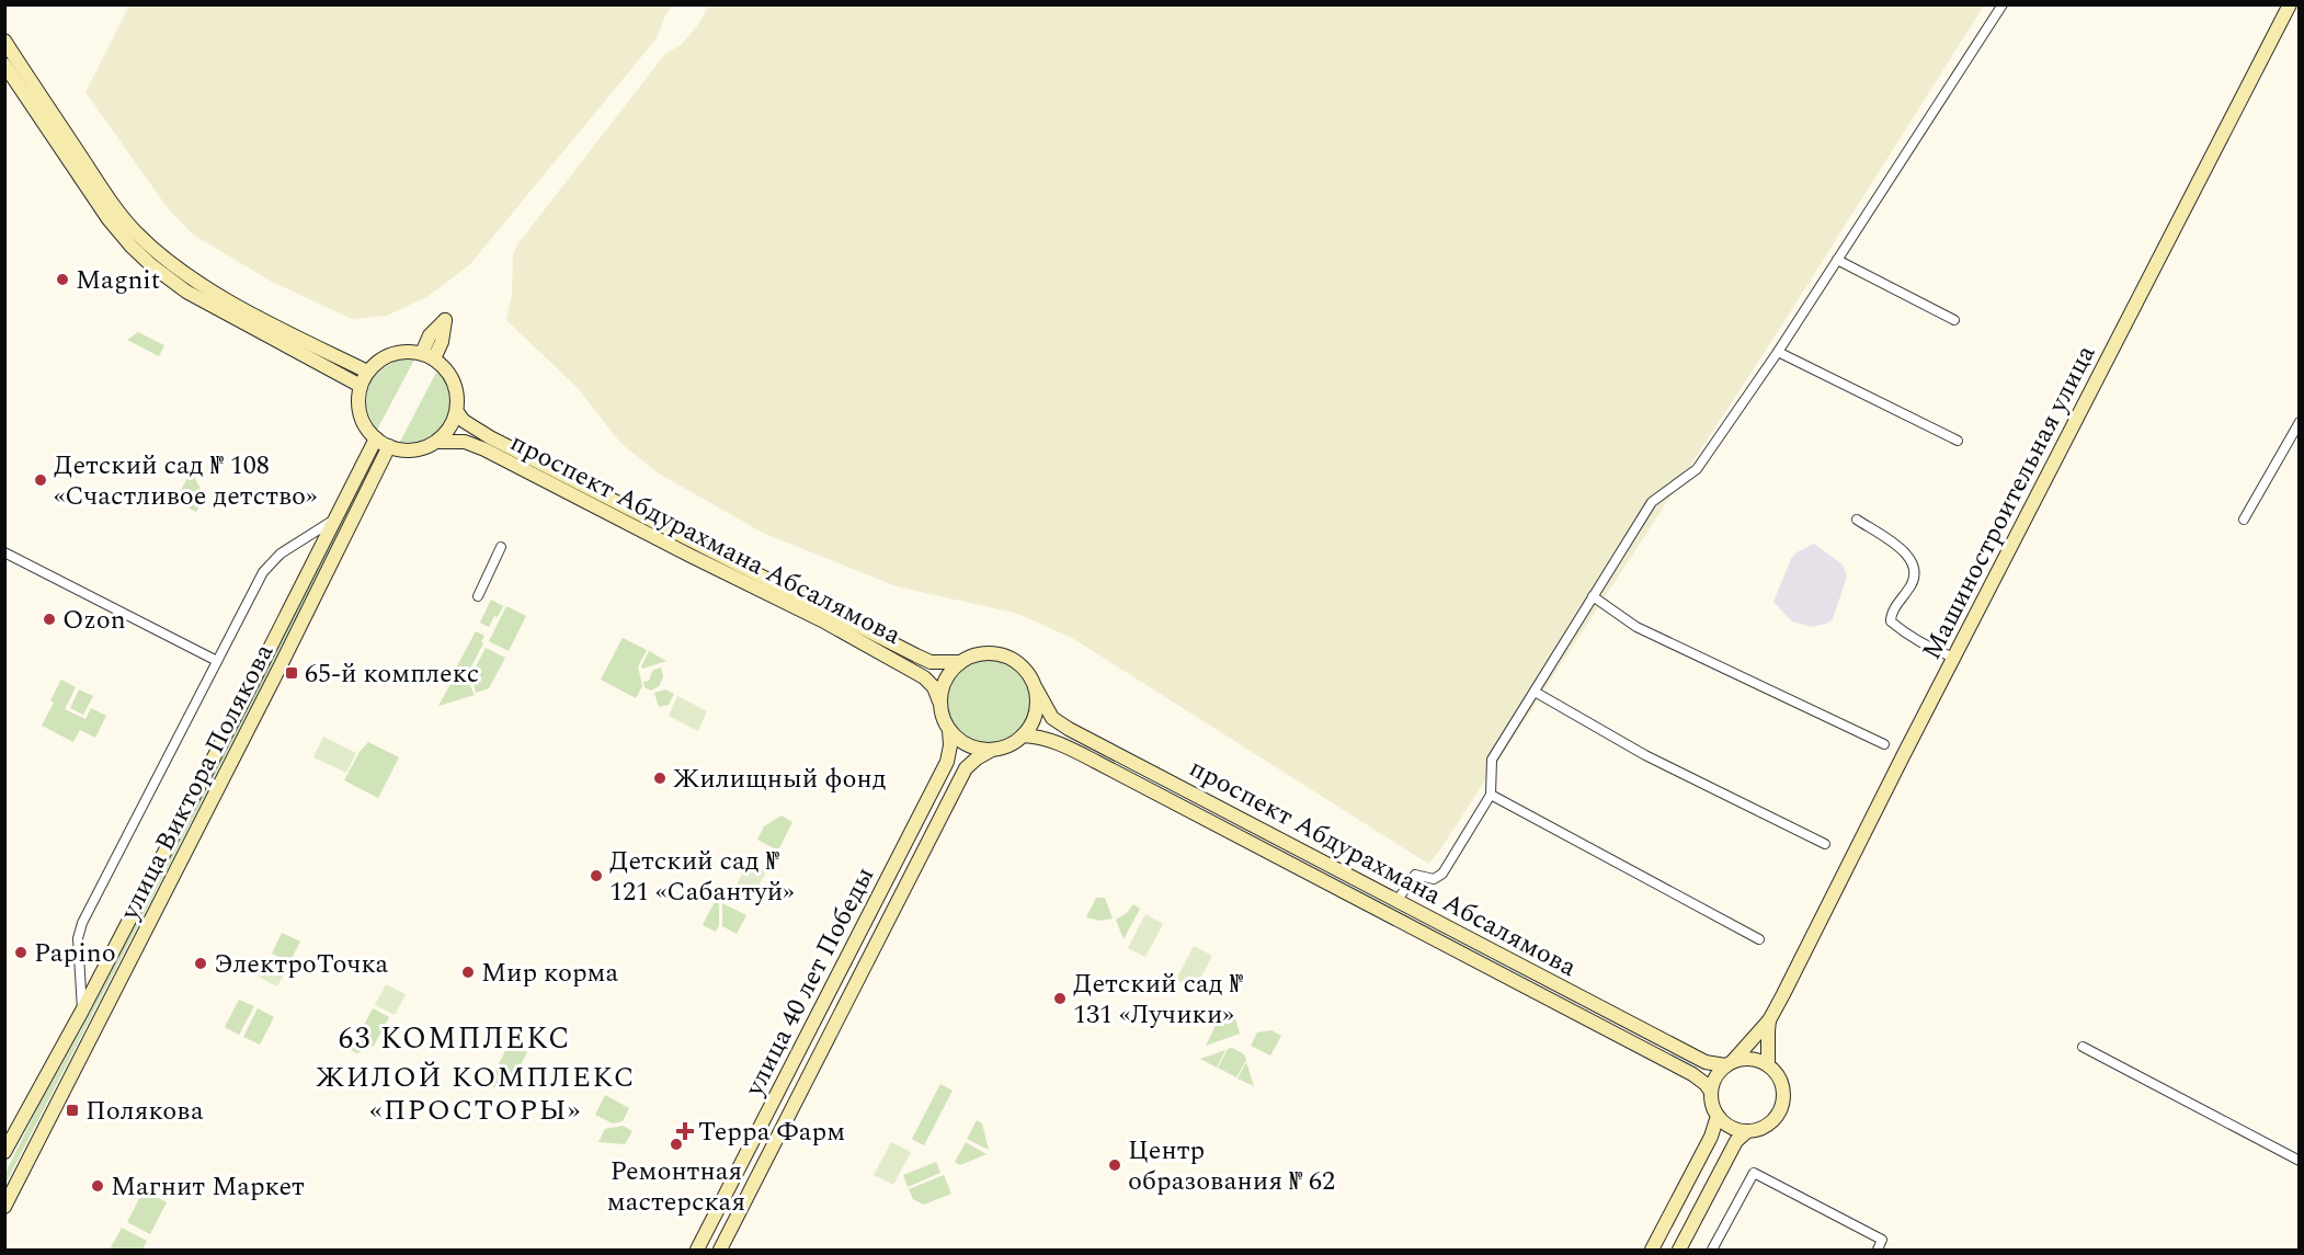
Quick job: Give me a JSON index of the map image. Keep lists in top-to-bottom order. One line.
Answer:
{"streets":{"street":["Машиностроительная улица","проспект Абдурахмана Абсалямова","улица Виктора Полякова","улица 40 лет Победы"]},"crossings":[["Машиностроительная улица","проспект Абдурахмана Абсалямова"],["проспект Абдурахмана Абсалямова","улица Виктора Полякова"],["проспект Абдурахмана Абсалямова","улица 40 лет Победы"]],"districts":["63 КОМПЛЕКС","ЖИЛОЙ КОМПЛЕКС «ПРОСТОРЫ»"],"places":{"other":["Magnit","Детский сад № 108 «Счастливое детство»","Ozon","Жилищный фонд","Детский сад № 121 «Сабантуй»","Papino","ЭлектроТочка","Мир корма","Детский сад № 131 «Лучики»","Ремонтная мастерская","Центр образования № 62","Магнит Маркет"],"transit":["65-й комплекс","Полякова"],"health":["Терра Фарм"]}}
